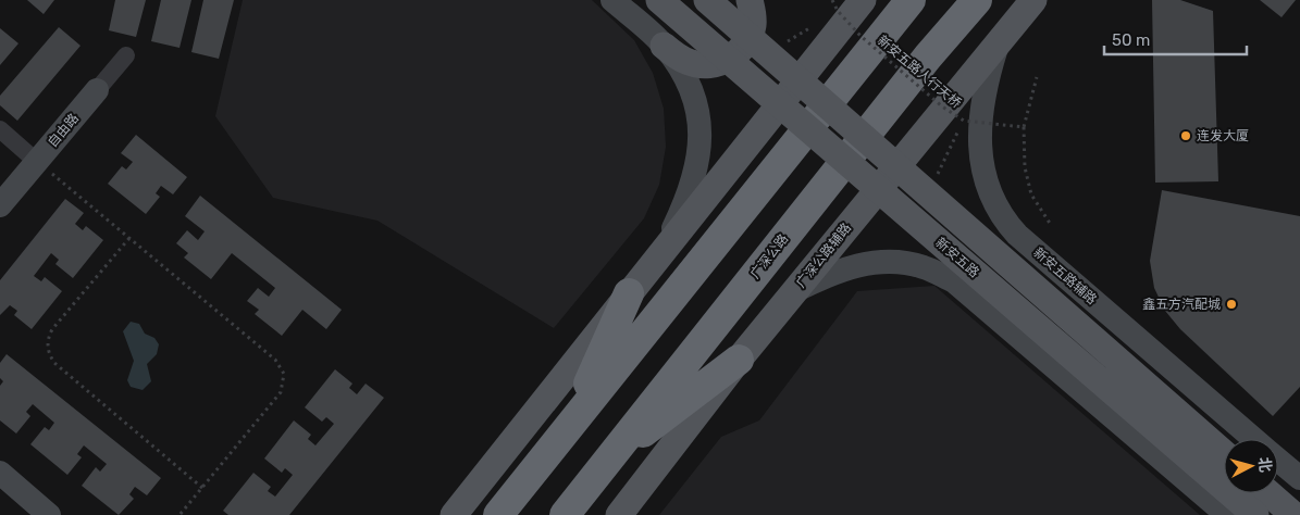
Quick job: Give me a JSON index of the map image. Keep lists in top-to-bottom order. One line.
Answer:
{"streets":{"highway":["广深公路"],"main road":["自由路","广深公路辅路","新安五路","新安五路辅路"],"path":["新安五路人行天桥"]},"crossings":[["广深公路辅路","新安五路辅路"]],"places":["连发大厦","鑫五方汽配城"],"scale_bar":"50 m","north":"right"}
